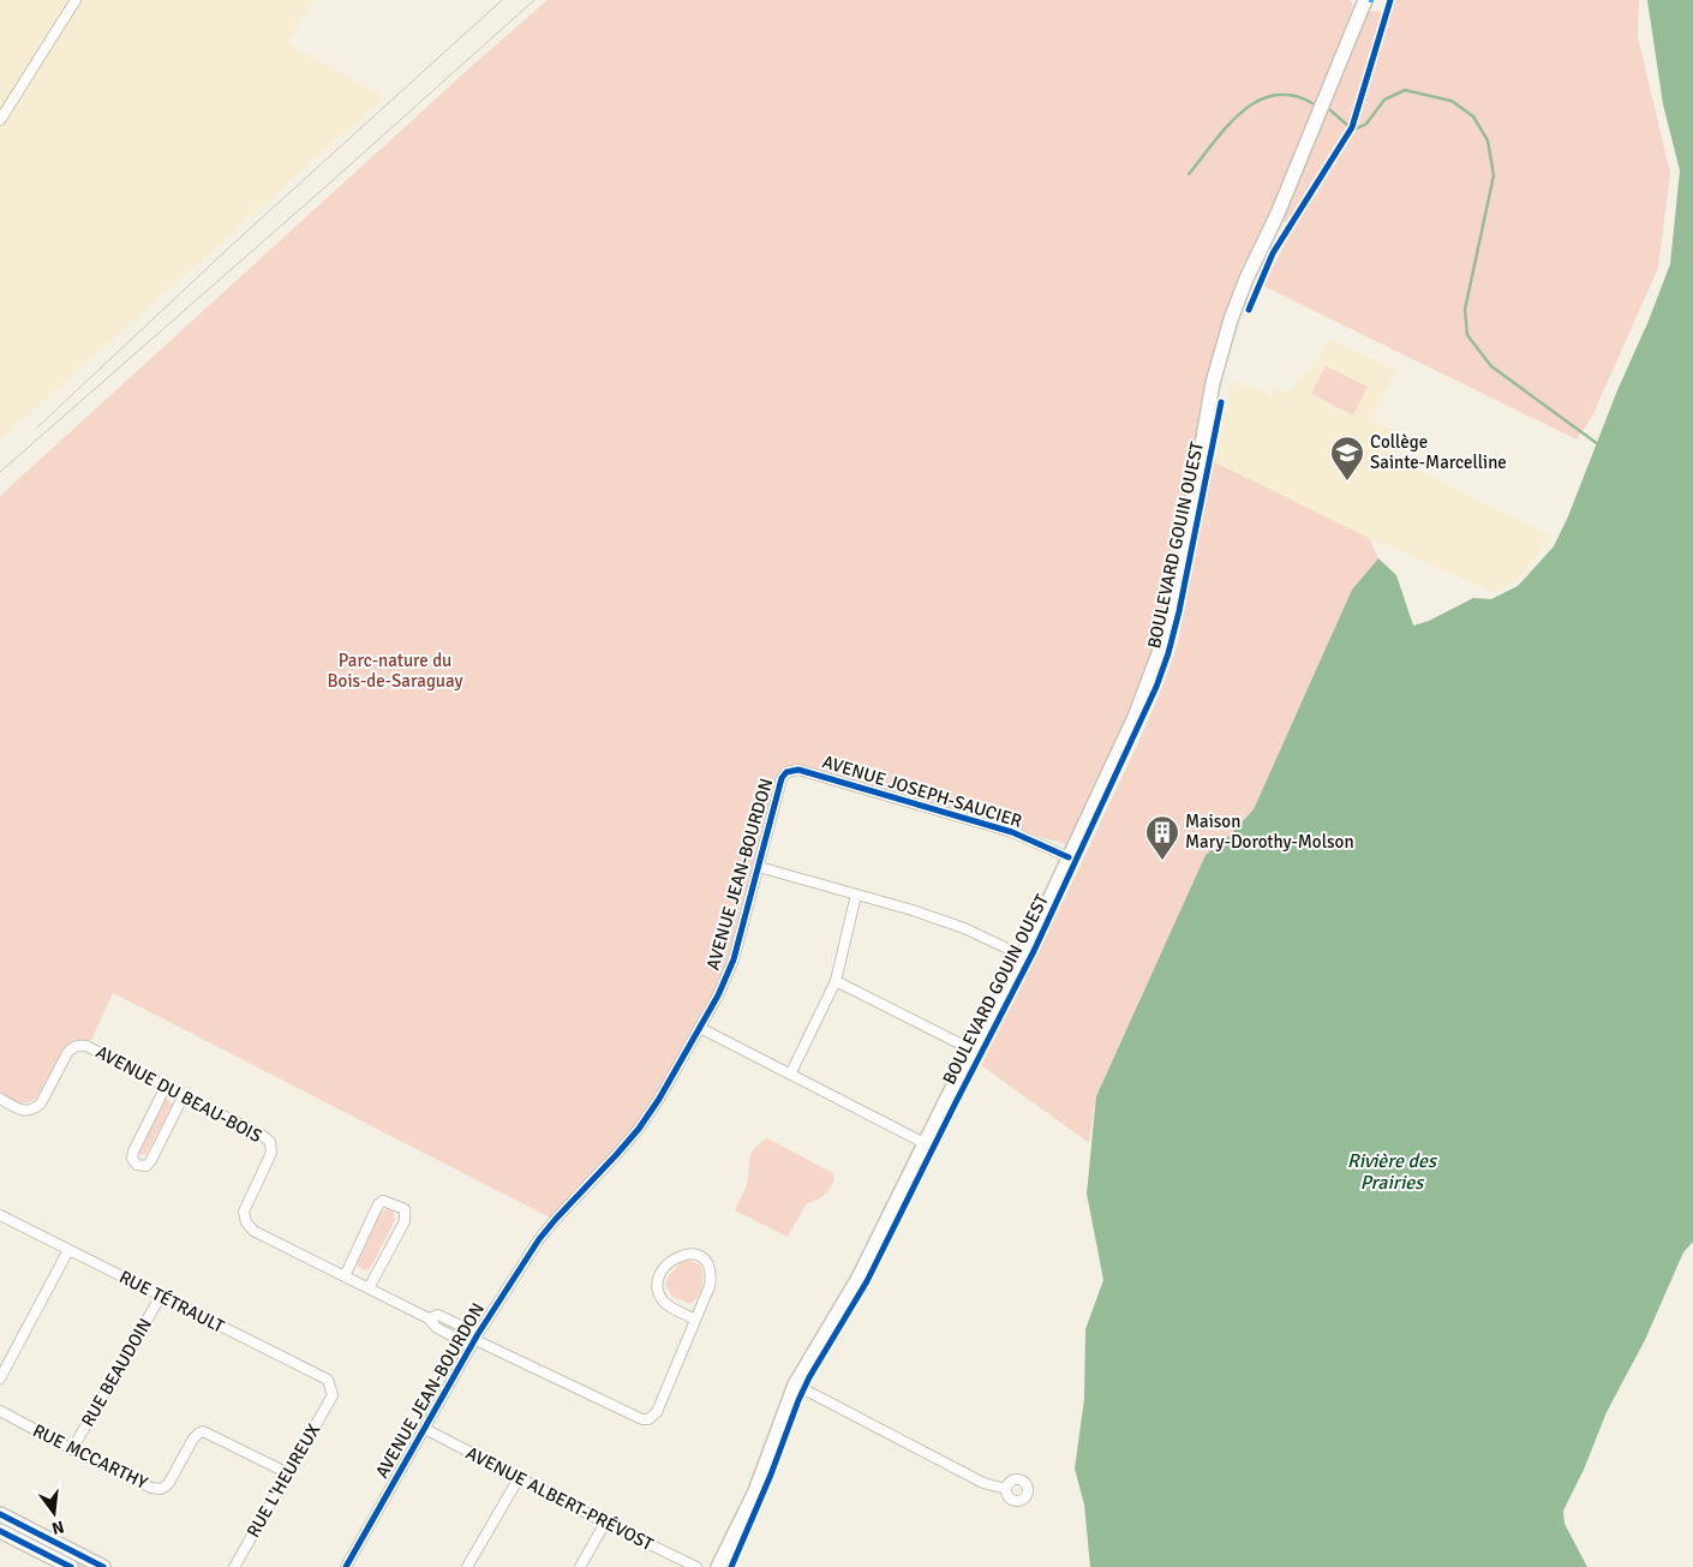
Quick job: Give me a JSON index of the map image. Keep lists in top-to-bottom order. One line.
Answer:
{"streets":{"street":["BOULEVARD GOUIN OUEST","AVENUE JOSEPH-SAUCIER","AVENUE JEAN-BOURDON","AVENUE DU BEAU-BOIS","RUE TÉTRAULT","RUE BEAUDOIN","RUE MCCARTHY","RUE L'HEUREUX","AVENUE ALBERT-PRÉVOST"]},"crossings":[["BOULEVARD GOUIN OUEST","AVENUE JOSEPH-SAUCIER"],["AVENUE JOSEPH-SAUCIER","AVENUE JEAN-BOURDON"],["AVENUE JEAN-BOURDON","AVENUE DU BEAU-BOIS"],["AVENUE JEAN-BOURDON","AVENUE ALBERT-PRÉVOST"],["RUE TÉTRAULT","RUE BEAUDOIN"],["RUE TÉTRAULT","RUE L'HEUREUX"],["RUE BEAUDOIN","RUE MCCARTHY"],["RUE MCCARTHY","RUE L'HEUREUX"]],"water":["Rivière des Prairies"],"parks":["Parc-nature du Bois-de-Saraguay"],"places":{"school or university":["Collège Sainte-Marcelline"],"building":["Maison Mary-Dorothy-Molson"]},"north":"bottom"}
